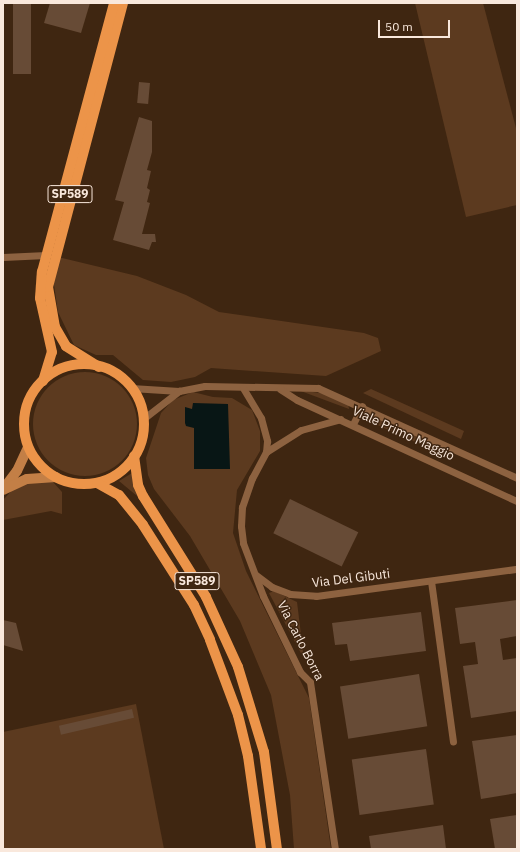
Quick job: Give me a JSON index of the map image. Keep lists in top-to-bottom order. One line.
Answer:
{"streets":{"main road":["SP589"],"street":["Viale Primo Maggio","Via Del Gibuti","Via Carlo Borra"]},"crossings":[["Viale Primo Maggio","Via Carlo Borra"],["Via Del Gibuti","Via Carlo Borra"]],"scale_bar":"50 m"}
